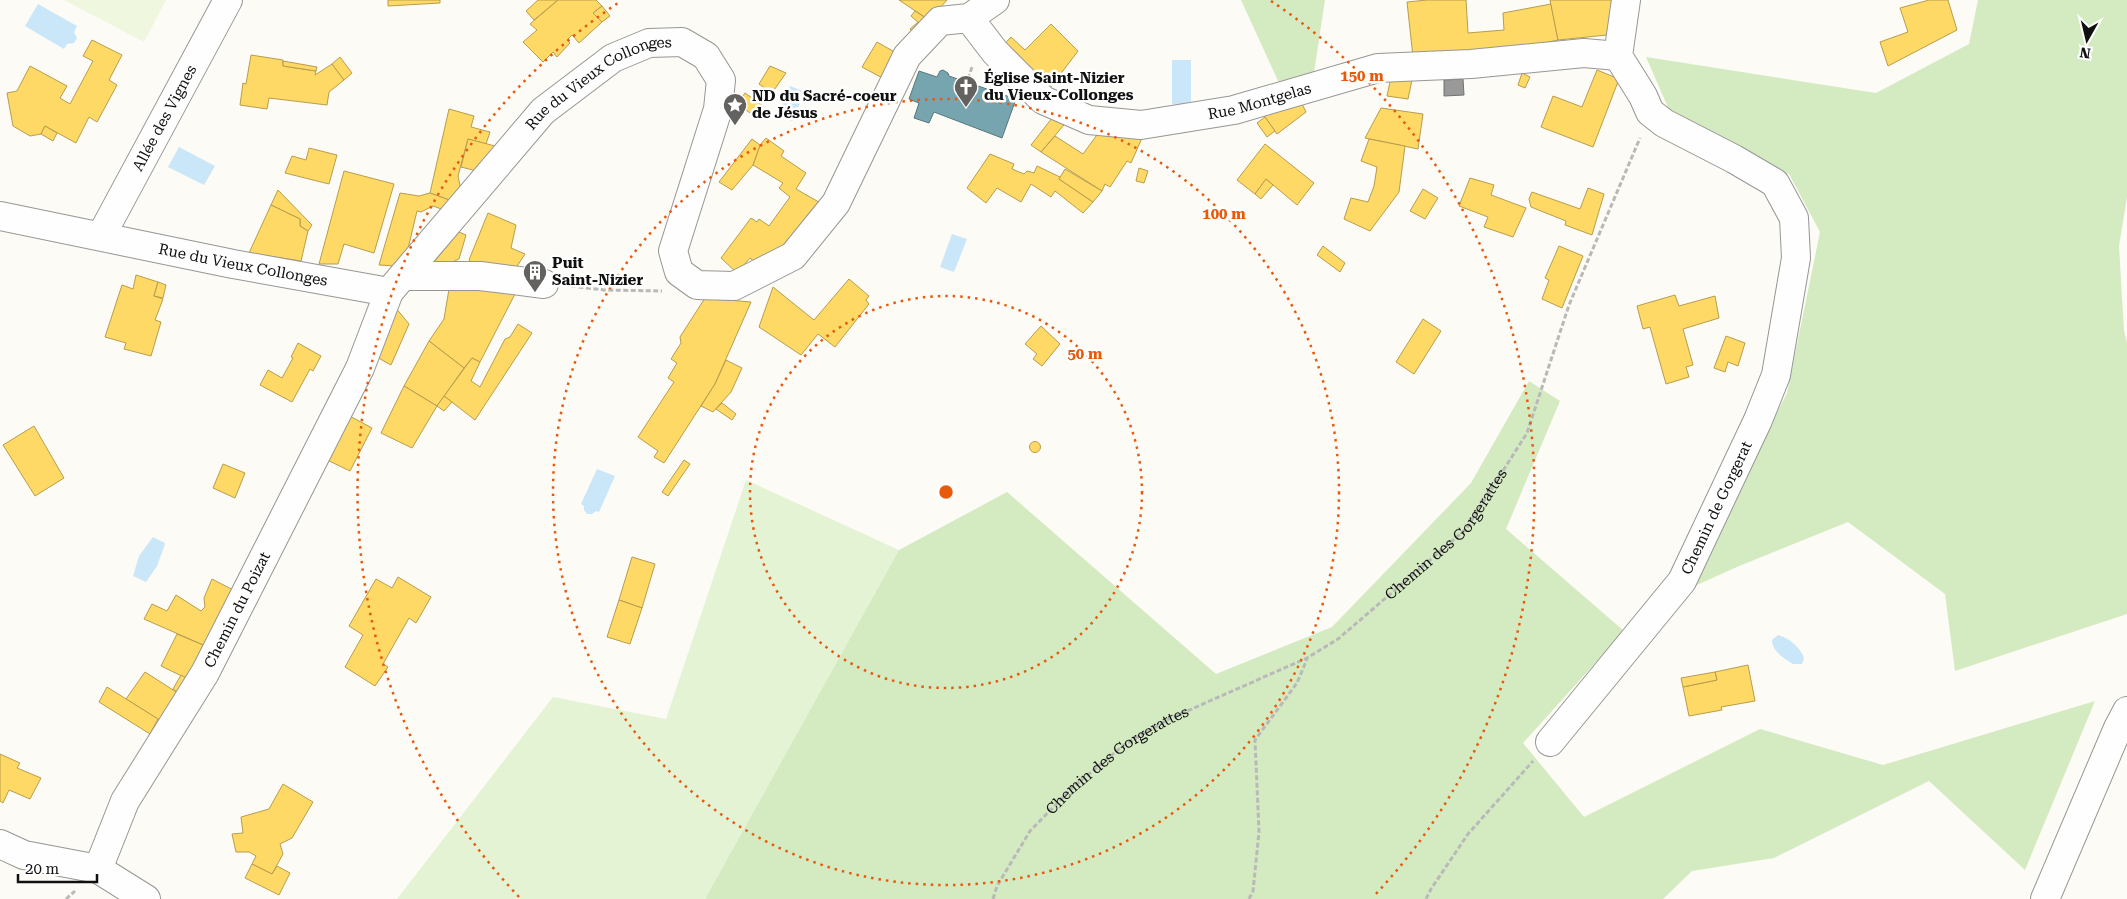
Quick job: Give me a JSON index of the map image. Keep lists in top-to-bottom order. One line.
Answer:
{"streets":{"street":["Rue du Vieux Collonges","Rue Montgelas","Allée des Vignes","Chemin de Gorgerat","Chemin du Poizat"],"path":["Chemin des Gorgerattes"]},"crossings":[["Rue du Vieux Collonges","Allée des Vignes"],["Rue du Vieux Collonges","Chemin du Poizat"],["Chemin de Gorgerat","Chemin des Gorgerattes"]],"places":{"church":["Église Saint-Nizier du Vieux-Collonges"],"place":["ND du Sacré-coeur de Jésus"],"building":["Puit Saint-Nizier"]},"scale_bar":"20 m","north":"bottom","rings":["150 m","100 m","50 m"]}
